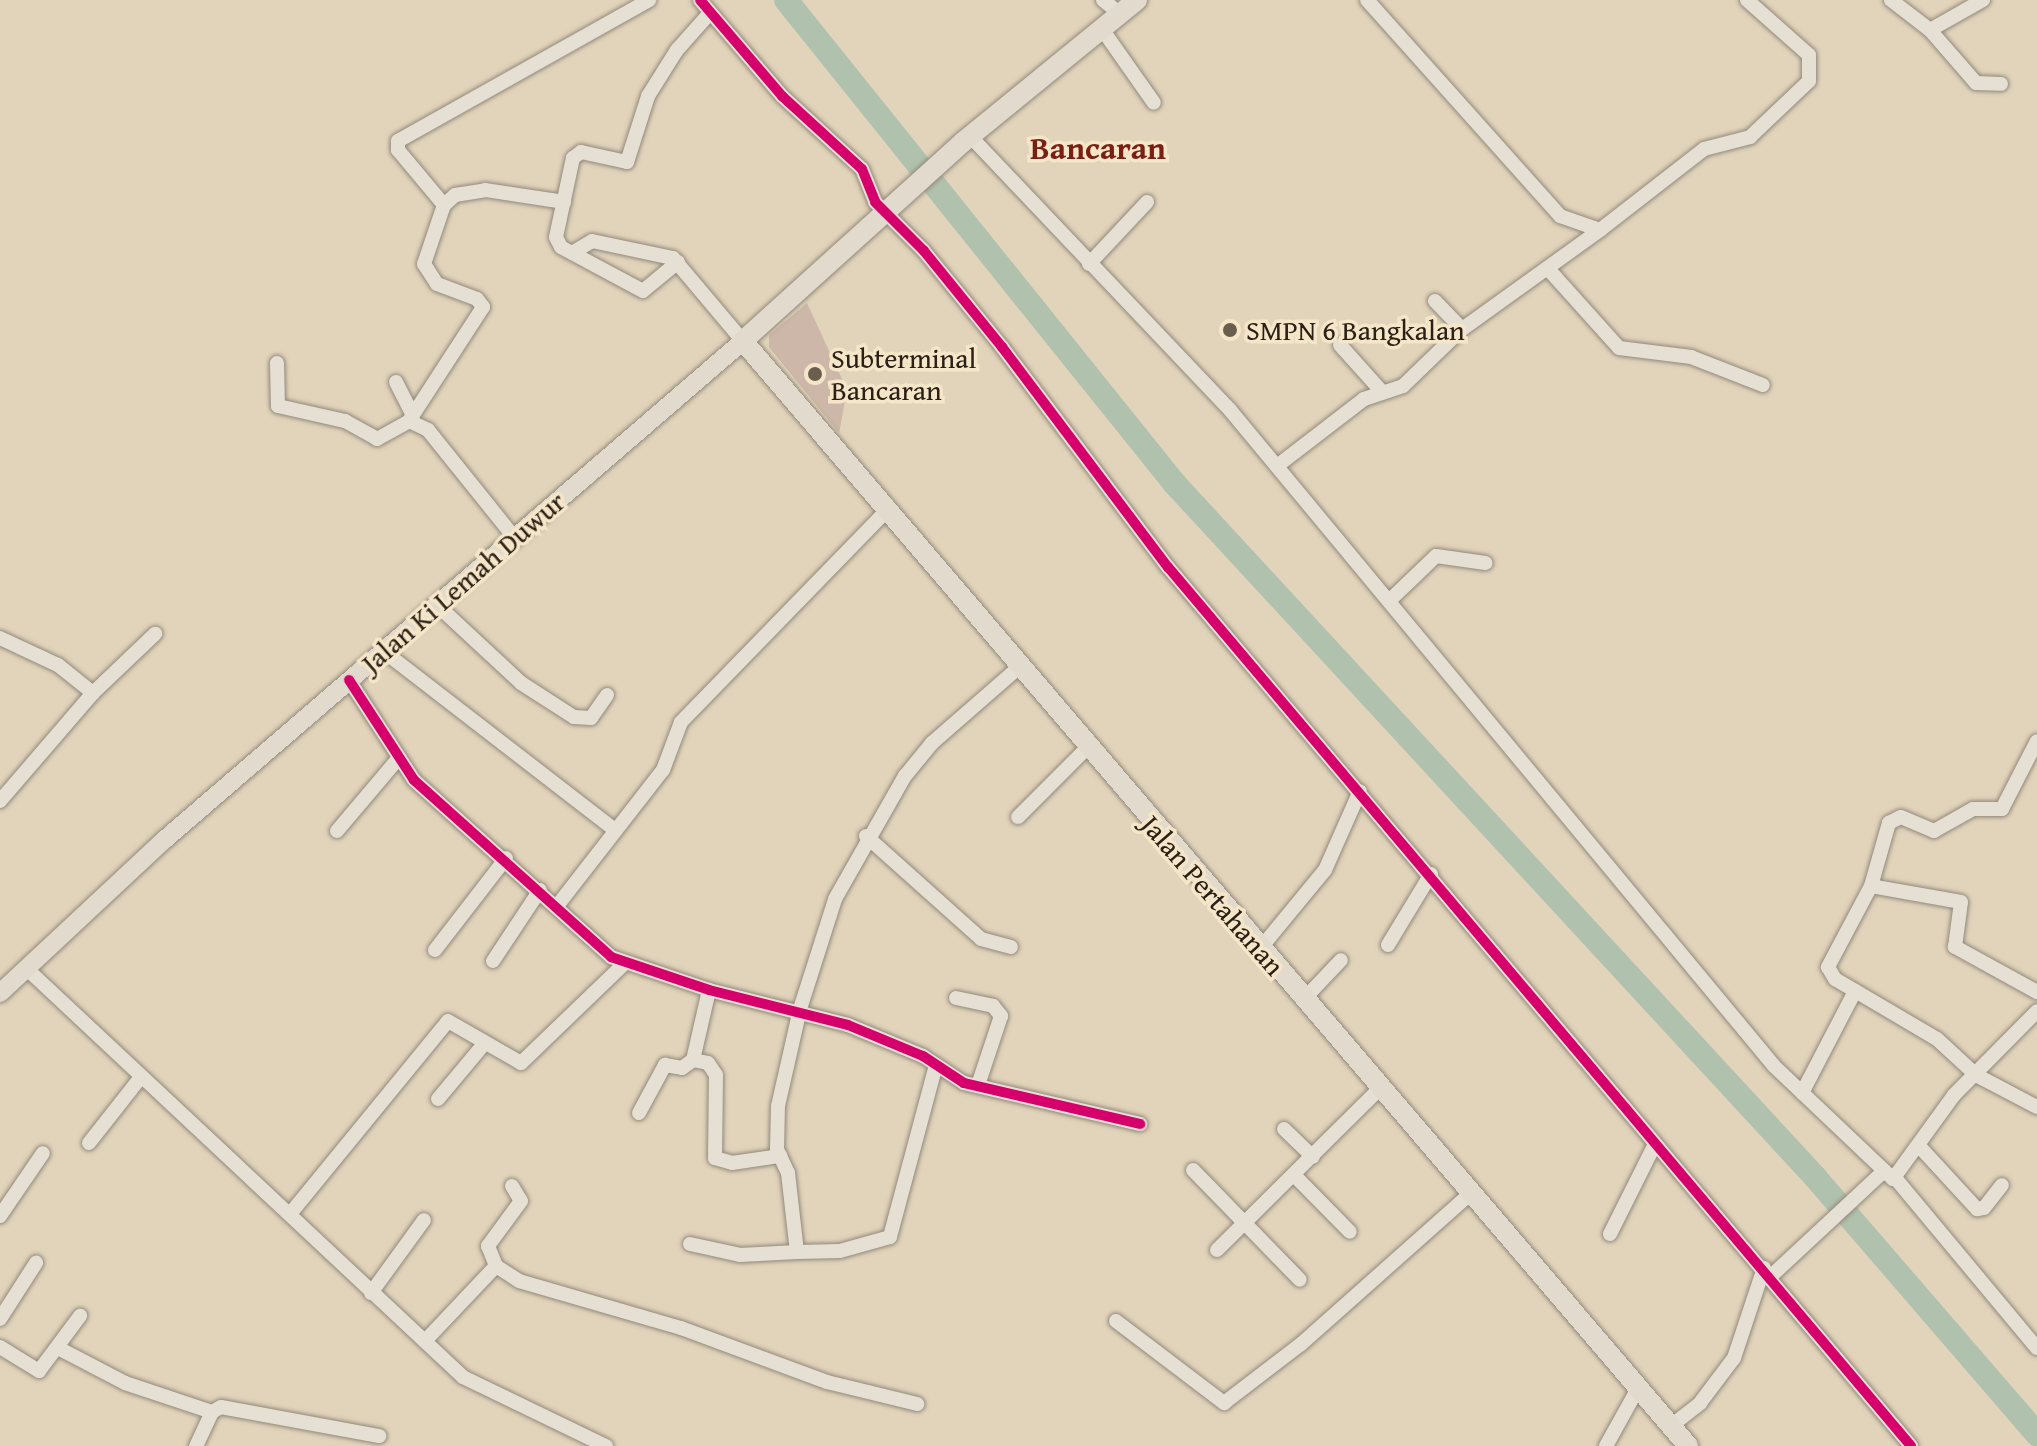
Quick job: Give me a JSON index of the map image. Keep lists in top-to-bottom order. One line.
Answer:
{"streets":{"highway":["Jalan Ki Lemah Duwur","Jalan Pertahanan"]},"crossings":[["Jalan Ki Lemah Duwur","Jalan Pertahanan"]],"districts":["Bancaran"],"places":["SMPN 6 Bangkalan","Subterminal Bancaran"]}
